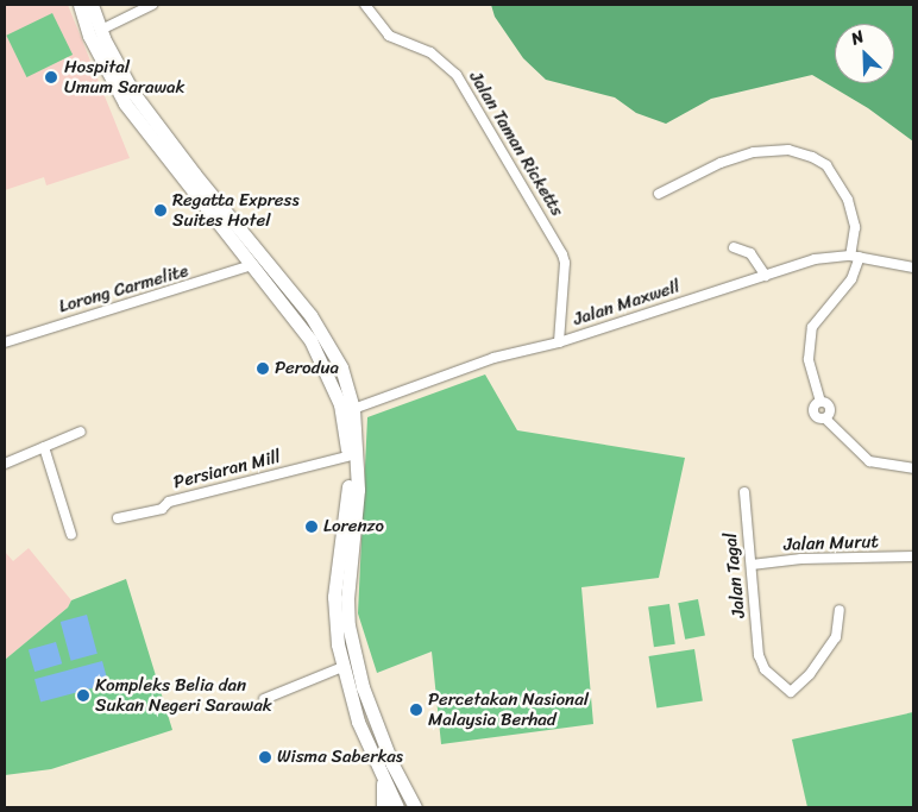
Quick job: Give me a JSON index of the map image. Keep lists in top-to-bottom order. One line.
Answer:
{"streets":{"street":["Jalan Taman Ricketts","Lorong Carmelite","Jalan Maxwell","Persiaran Mill","Jalan Murut","Jalan Tagal"]},"crossings":[["Jalan Taman Ricketts","Jalan Maxwell"],["Jalan Murut","Jalan Tagal"]],"places":["Hospital Umum Sarawak","Regatta Express Suites Hotel","Perodua","Lorenzo","Kompleks Belia dan Sukan Negeri Sarawak","Percetakan Nasional Malaysia Berhad","Wisma Saberkas"],"north":"top left"}
